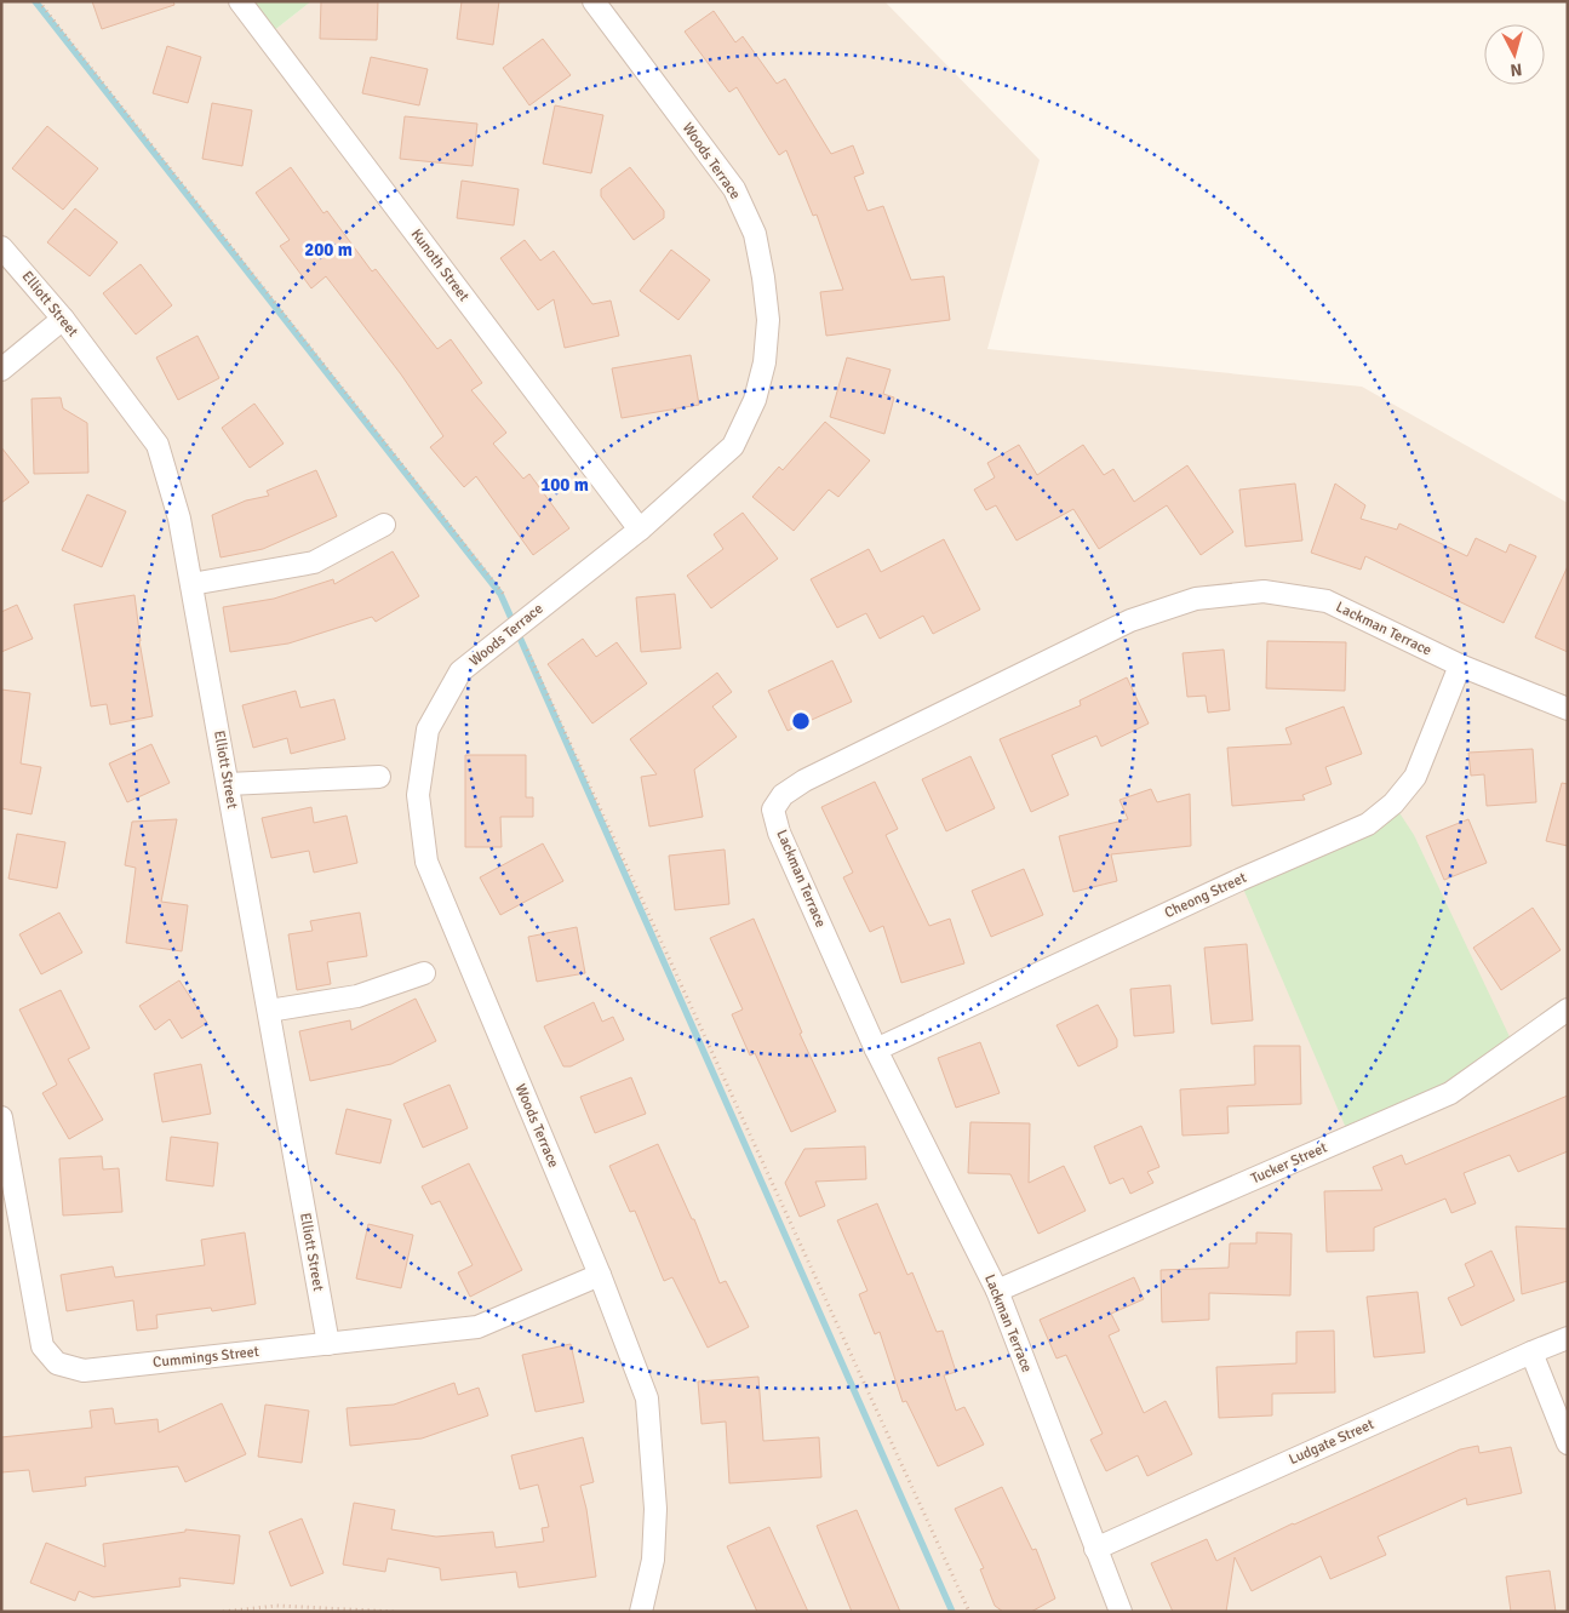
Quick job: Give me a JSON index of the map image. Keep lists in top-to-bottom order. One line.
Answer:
{"streets":{"street":["Woods Terrace","Kunoth Street","Elliott Street","Lackman Terrace","Cheong Street","Tucker Street","Cummings Street","Ludgate Street"]},"crossings":[["Woods Terrace","Kunoth Street"],["Woods Terrace","Cummings Street"],["Elliott Street","Cummings Street"],["Lackman Terrace","Cheong Street"],["Lackman Terrace","Tucker Street"],["Lackman Terrace","Ludgate Street"]],"north":"bottom","rings":["200 m","100 m"]}
